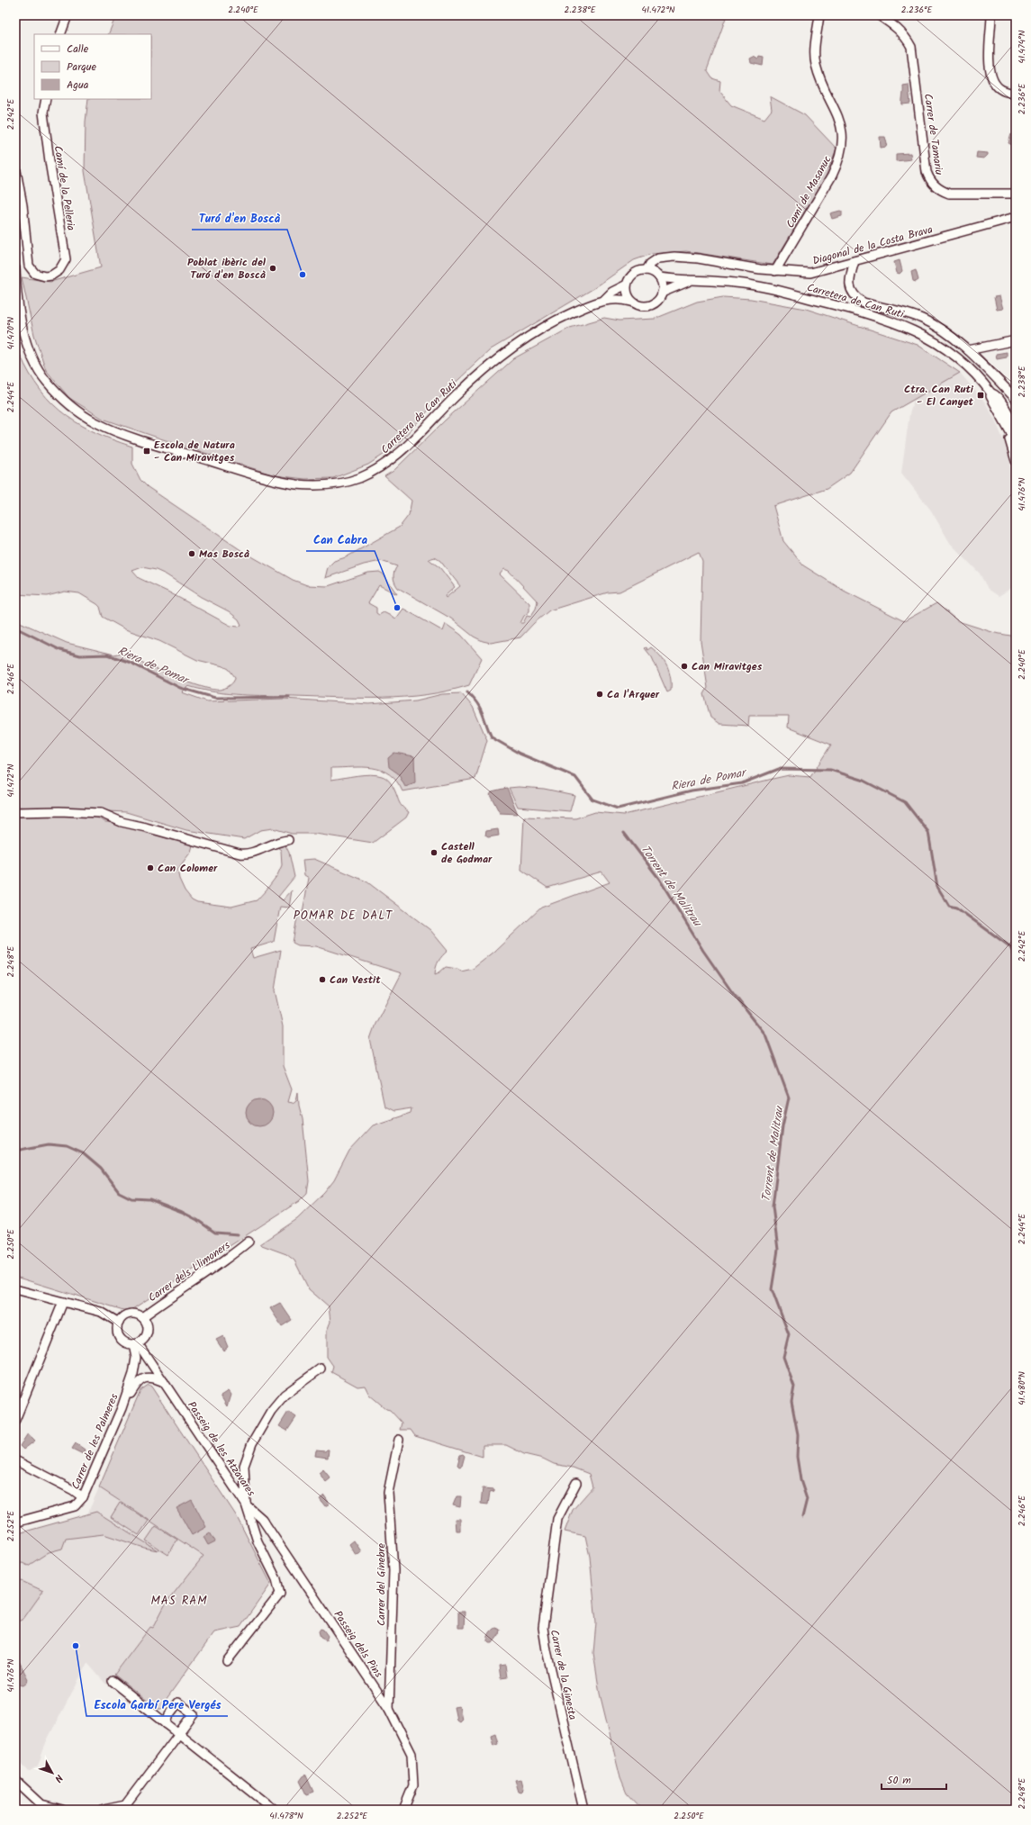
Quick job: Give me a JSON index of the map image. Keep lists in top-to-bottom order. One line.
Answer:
{"streets":{"street":["Carrer de Tamariu","Camí de la Pelleria","Camí de Masanuc","Diagonal de la Costa Brava","Carretera de Can Ruti","Carrer dels Llimoners","Carrer de les Palmeres","Passeig de les Atzavares","Carrer del Ginebre","Passeig dels Pins","Carrer de la Ginesta"]},"crossings":[["Camí de Masanuc","Diagonal de la Costa Brava"],["Diagonal de la Costa Brava","Carretera de Can Ruti"],["Carrer dels Llimoners","Carrer de les Palmeres"],["Carrer dels Llimoners","Passeig de les Atzavares"],["Carrer de les Palmeres","Passeig de les Atzavares"],["Passeig de les Atzavares","Passeig dels Pins"],["Carrer del Ginebre","Passeig dels Pins"]],"districts":["POMAR DE DALT","MAS RAM"],"water":["Riera de Pomar","Torrent de Malitrau"],"places":{"other":["Poblat ibèric del Turó d'en Boscà","Turó d'en Boscà","Mas Boscà","Can Cabra","Can Miravitges","Ca l'Arquer","Castell de Godmar","Can Colomer","Can Vestit","Escola Garbí Pere Vergés"],"transit":["Ctra. Can Ruti - El Canyet","Escola de Natura - Can Miravitges"]},"legend":["Calle","Parque","Agua"],"scale_bar":"50 m","north":"bottom right","coordinates":["2.240°E","2.238°E","41.472°N","2.236°E","41.474°N","2.242°E","41.470°N","2.244°E","41.476°N","2.246°E","2.248°E","2.250°E","41.480°N","2.252°E","41.478°N"]}
